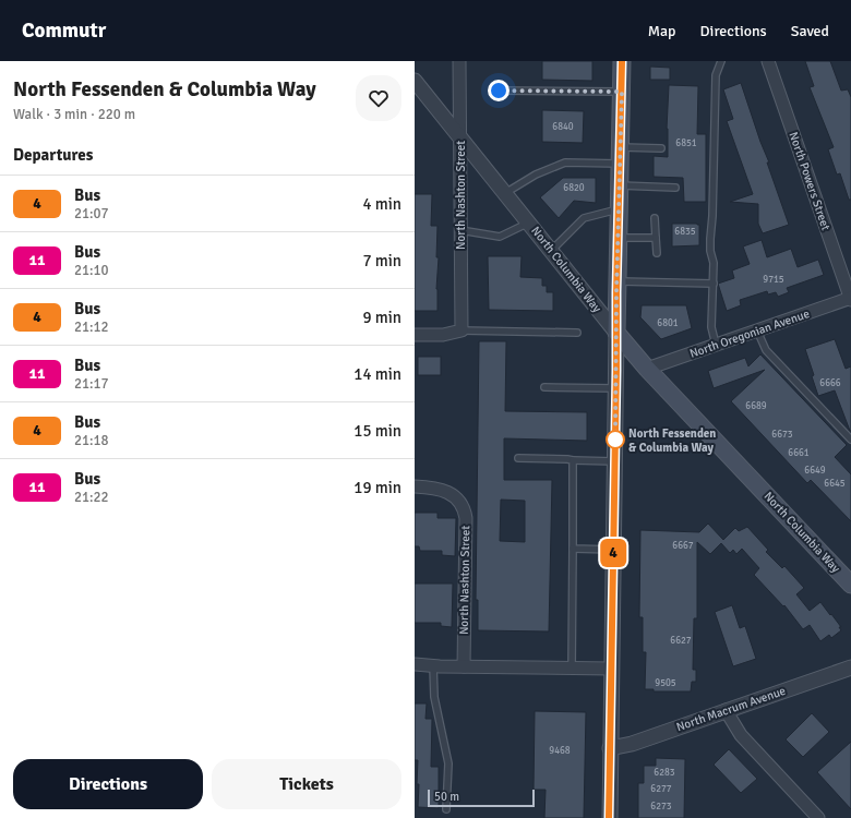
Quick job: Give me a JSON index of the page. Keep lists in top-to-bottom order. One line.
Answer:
{"streets":{"main road":["North Columbia Way"],"street":["North Powers Street","North Nashton Street","North Oregonian Avenue","North Macrum Avenue"]},"crossings":[["North Powers Street","North Oregonian Avenue"],["North Nashton Street","North Columbia Way"],["North Columbia Way","North Oregonian Avenue"]],"places":["North Fessenden & Columbia Way"],"lines":["bus line 4"],"house_numbers":["6840","6851","6820","6835","9715","6801","6666","6689","6673","6661","6649","6645","6667","6627","9505","9468","6283","6277","6273"],"scale_bar":"50 m","page":{"header":"Commutr","nav":["Map","Directions","Saved"],"heading":[["North Fessenden & Columbia Way","Walk · 3 min · 220 m"],"Departures"],"on_map":"4","list":[{"mark":"4","name":"Bus","note":"21:07","value":"4 min"},{"mark":"11","name":"Bus","note":"21:10","value":"7 min"},{"mark":"4","name":"Bus","note":"21:12","value":"9 min"},{"mark":"11","name":"Bus","note":"21:17","value":"14 min"},{"mark":"4","name":"Bus","note":"21:18","value":"15 min"},{"mark":"11","name":"Bus","note":"21:22","value":"19 min"}],"buttons":["Directions","Tickets"],"scale":"50 m"}}
